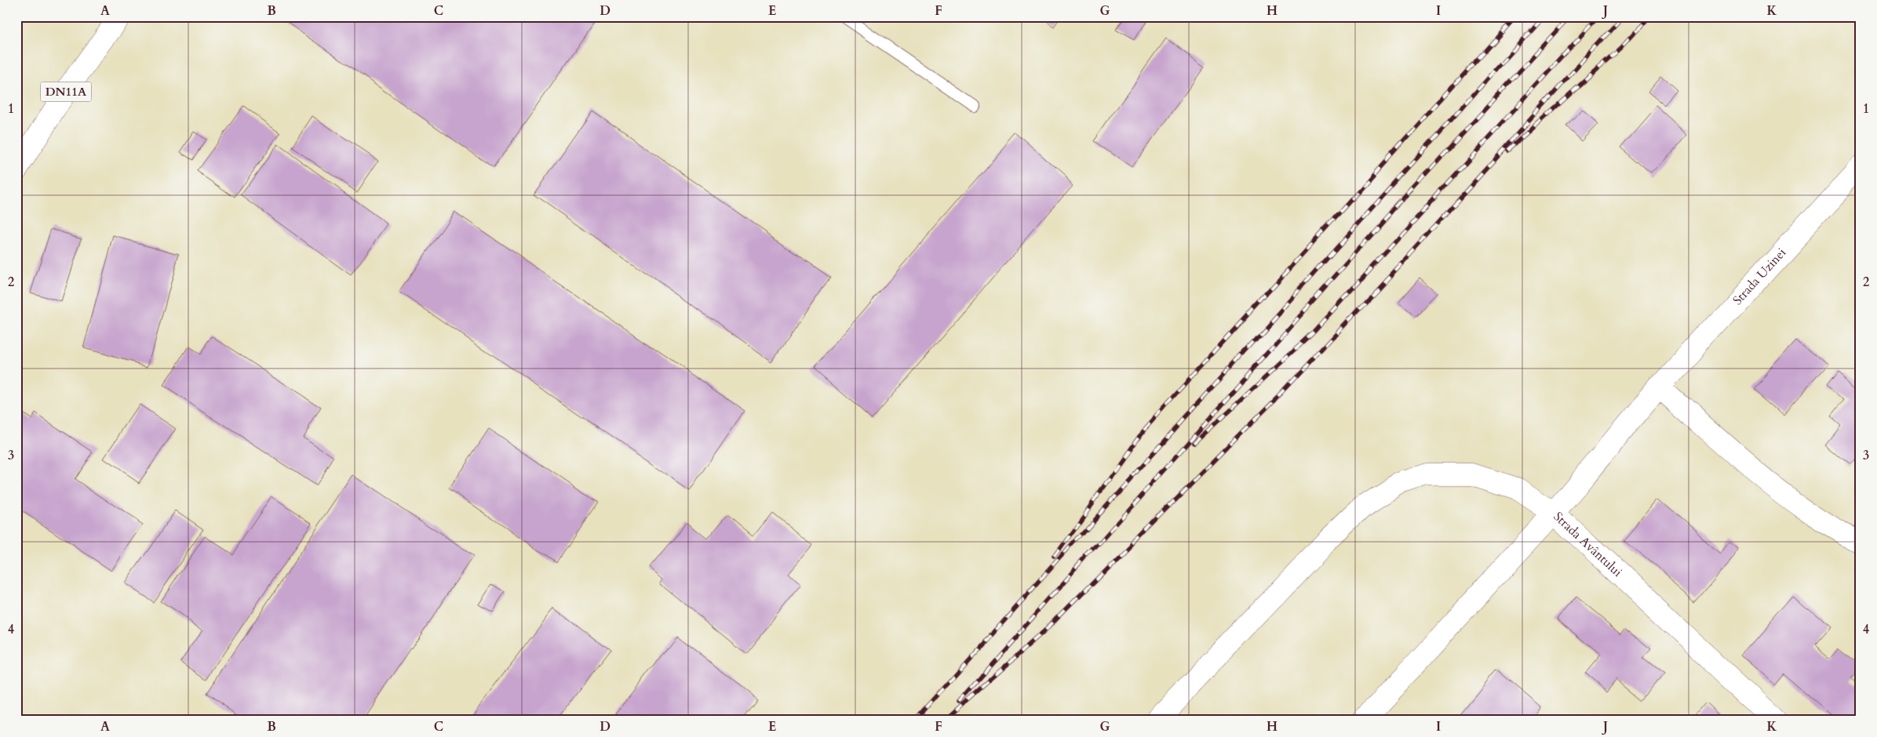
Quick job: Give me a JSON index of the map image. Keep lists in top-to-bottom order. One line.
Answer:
{"streets":{"street":["DN11A","Strada Uzinei","Strada Avântului"]},"crossings":[["Strada Uzinei","Strada Avântului"]],"grid":{"columns":["A","B","C","D","E","F","G","H","I","J","K"],"rows":["1","2","3","4"]}}
